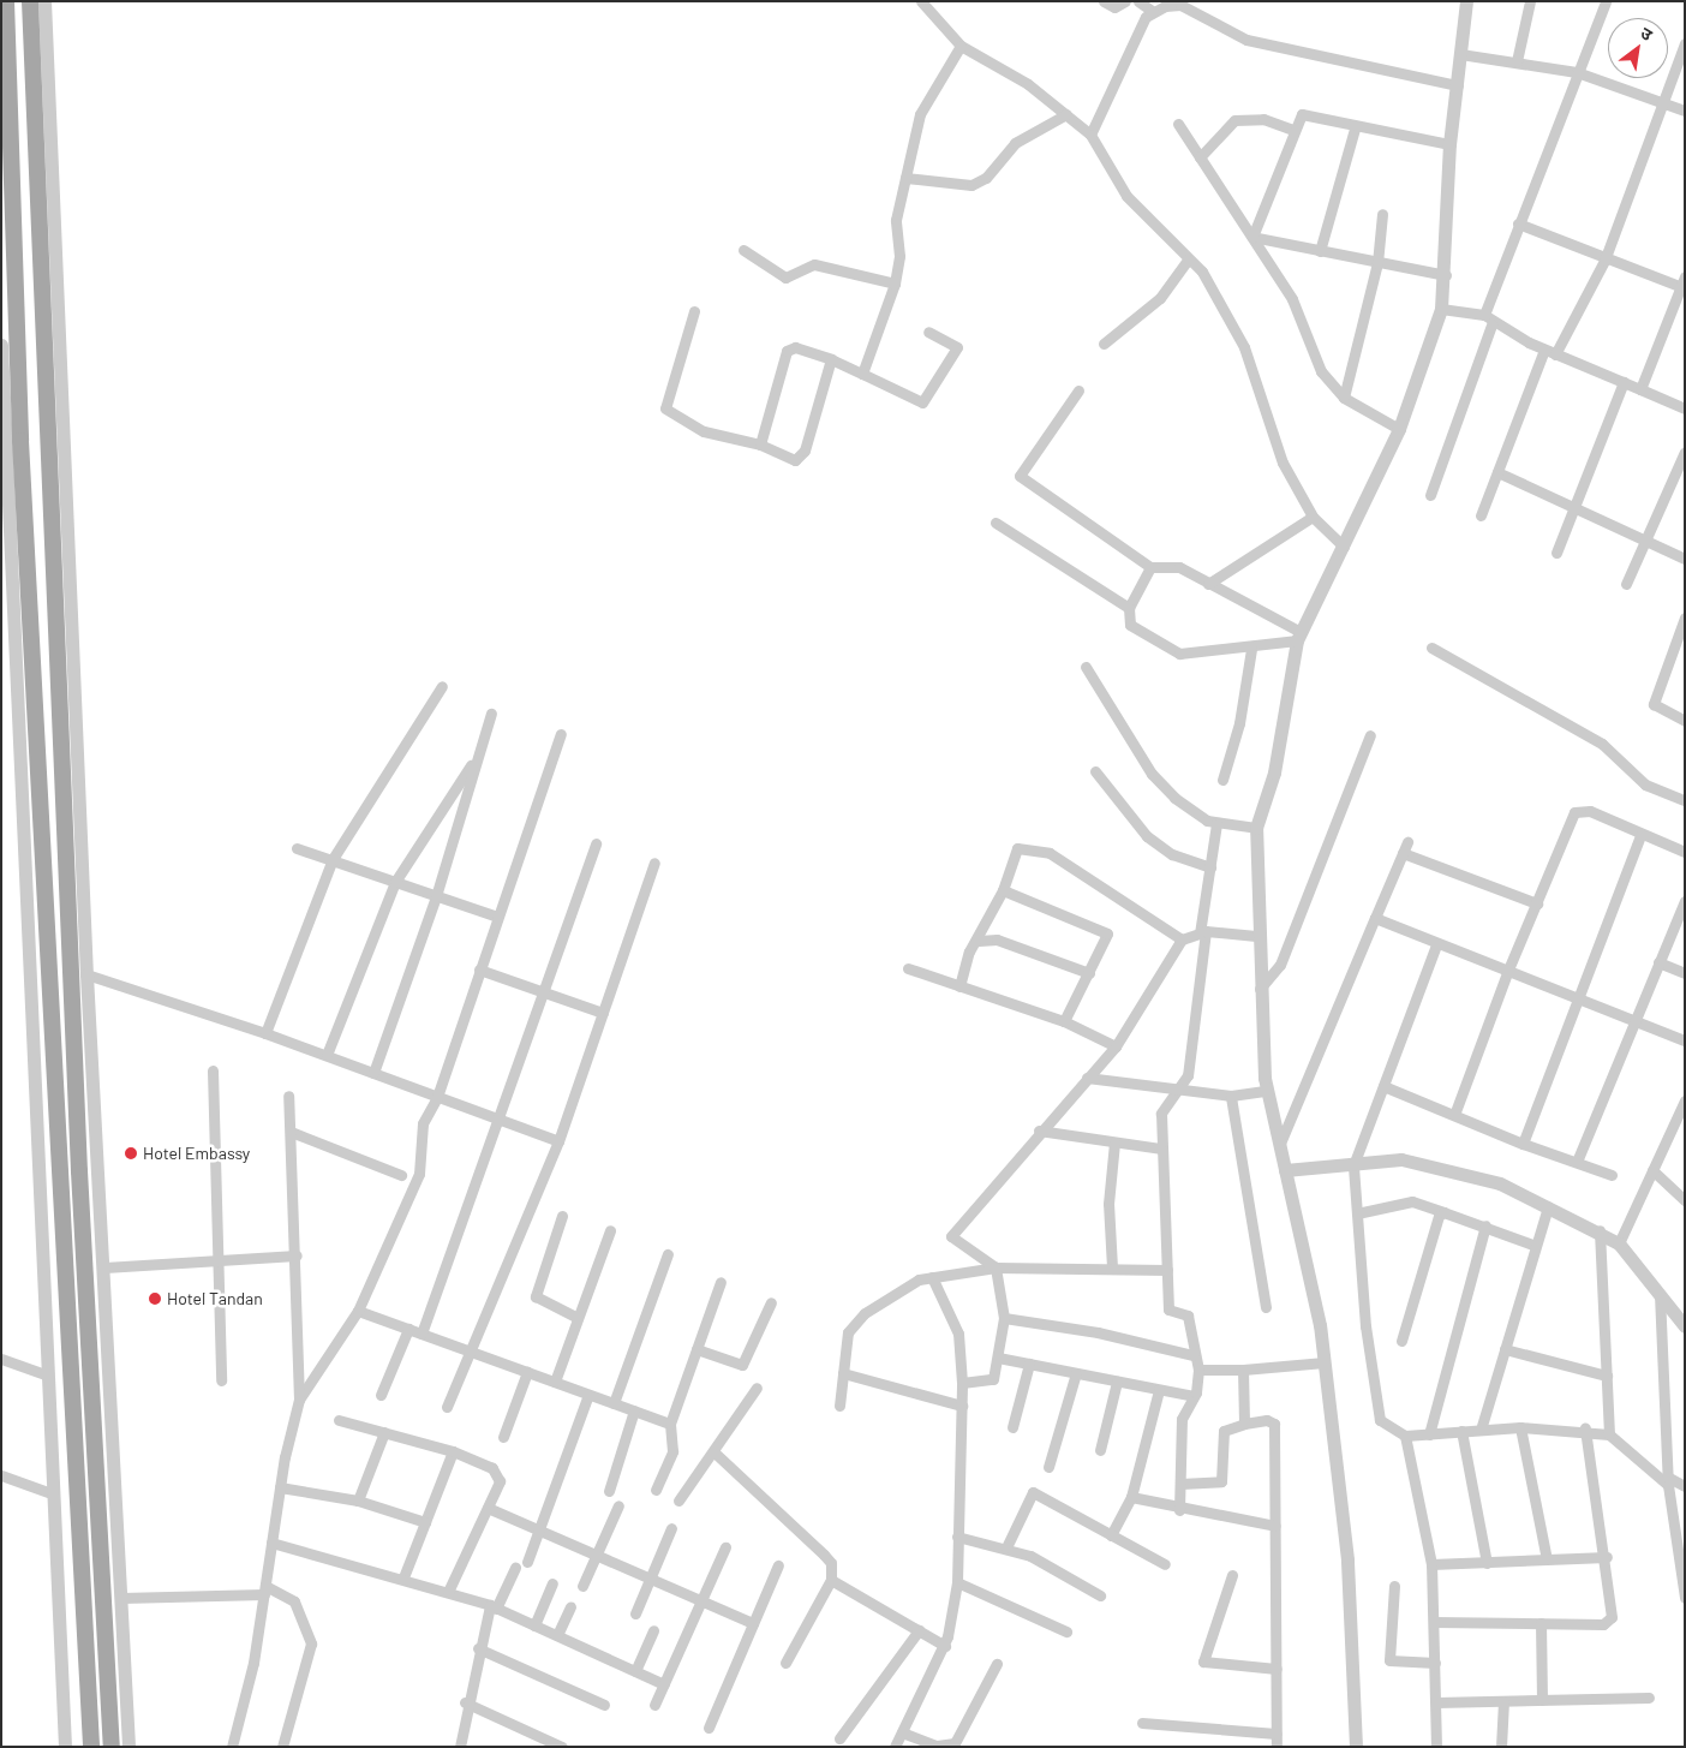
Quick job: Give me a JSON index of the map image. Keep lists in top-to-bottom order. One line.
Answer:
{"places":["Hotel Embassy","Hotel Tandan"],"north":"top right"}
